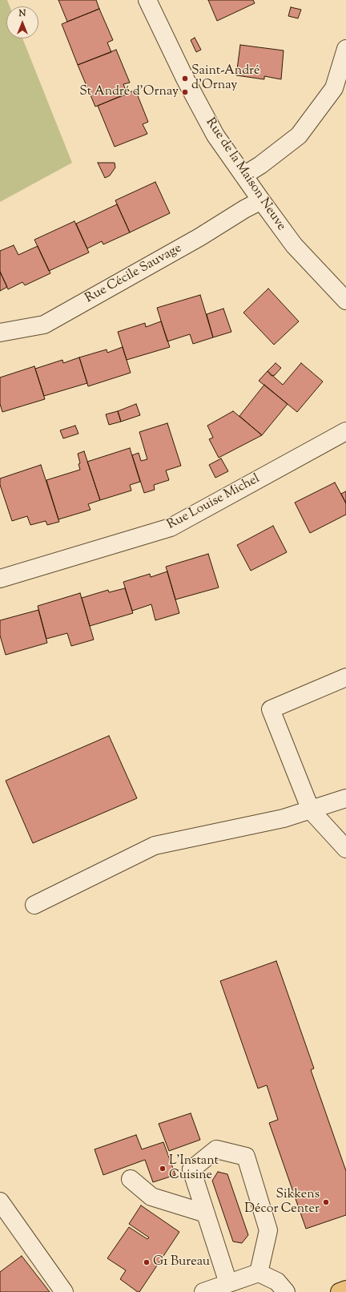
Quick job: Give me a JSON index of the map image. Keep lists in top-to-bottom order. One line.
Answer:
{"streets":{"street":["Rue de la Maison Neuve","Rue Cécile Sauvage","Rue Louise Michel"]},"crossings":[["Rue de la Maison Neuve","Rue Cécile Sauvage"]],"places":["Saint-André d'Ornay","St André d'Ornay","L'Instant Cuisine","Sikkens Décor Center","G1 Bureau"],"north":"top"}
